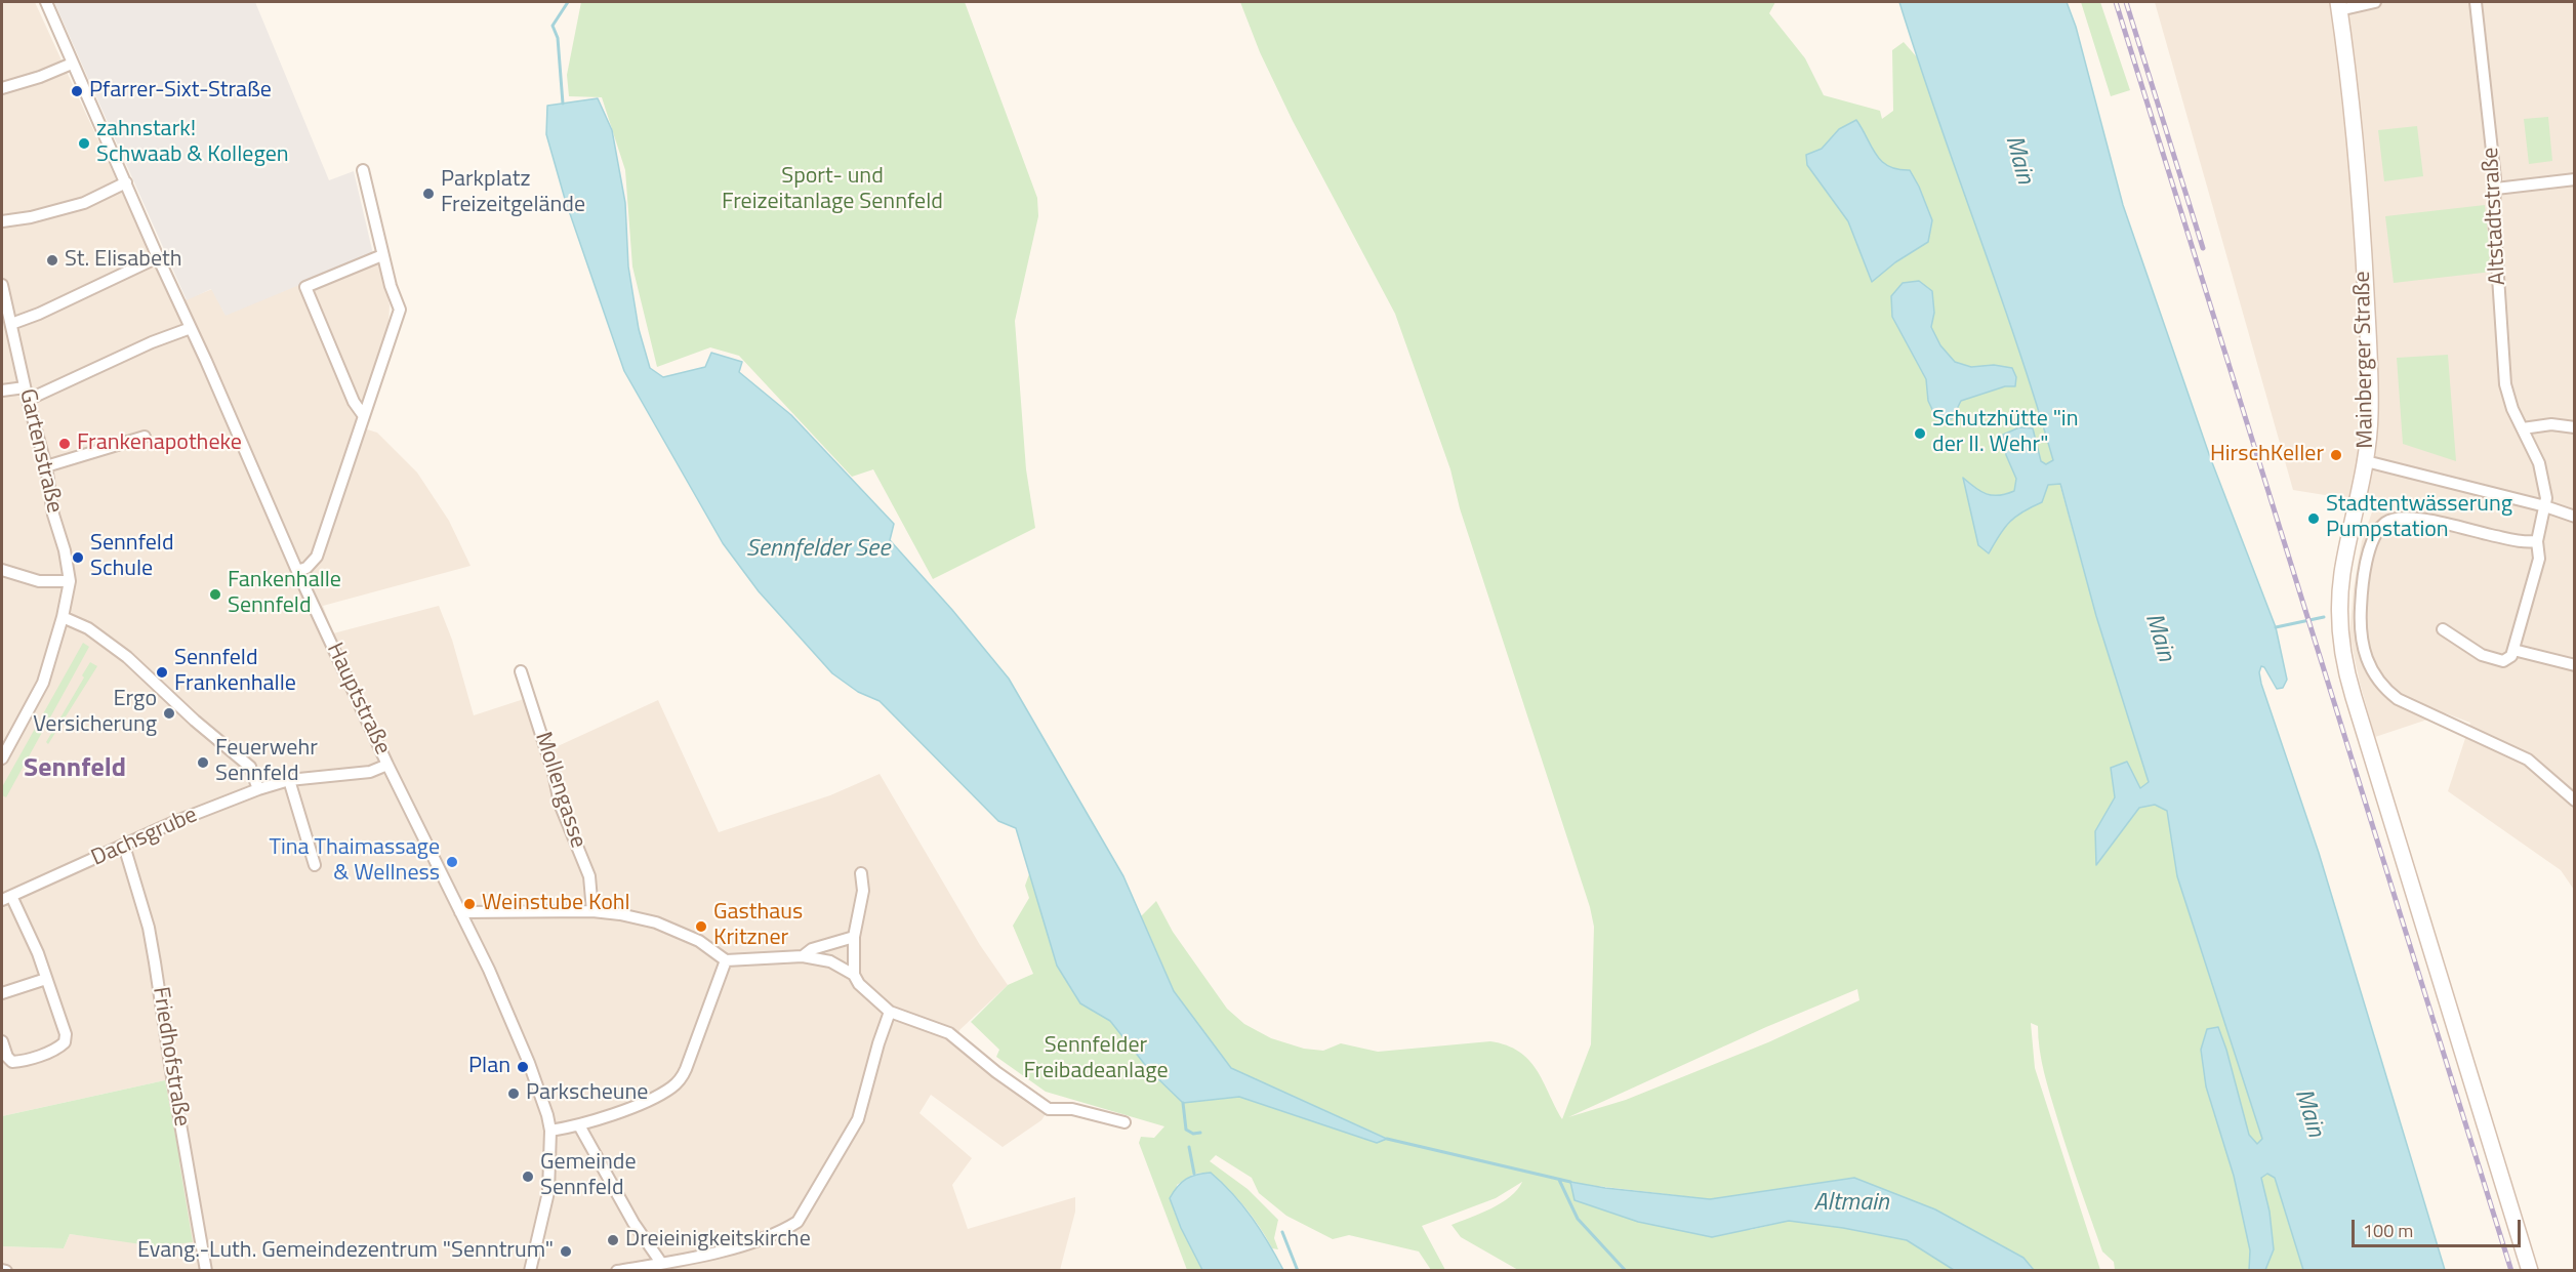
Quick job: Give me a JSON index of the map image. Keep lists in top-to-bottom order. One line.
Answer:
{"streets":{"main road":["Mainberger Straße"],"street":["Altstadtstraße","Gartenstraße","Hauptstraße","Mollengasse","Dachsgrube","Friedhofstraße"]},"crossings":[["Hauptstraße","Dachsgrube"],["Dachsgrube","Friedhofstraße"]],"districts":["Sennfeld"],"water":["Main","Sennfelder See","Altmain"],"parks":["Sport- und Freizeitanlage Sennfeld","Sennfelder Freibadeanlage"],"places":["Pfarrer-Sixt-Straße","zahnstark! Schwaab & Kollegen","Parkplatz Freizeitgelände","St. Elisabeth","Schutzhütte \"in der II. Wehr\"","Frankenapotheke","HirschKeller","Stadtentwässerung Pumpstation","Sennfeld Schule","Fankenhalle Sennfeld","Sennfeld Frankenhalle","Ergo Versicherung","Feuerwehr Sennfeld","Tina Thaimassage & Wellness","Weinstube Kohl","Gasthaus Kritzner","Plan","Parkscheune","Gemeinde Sennfeld","Dreieinigkeitskirche","Evang.-Luth. Gemeindezentrum \"Senntrum\""],"scale_bar":"100 m"}
